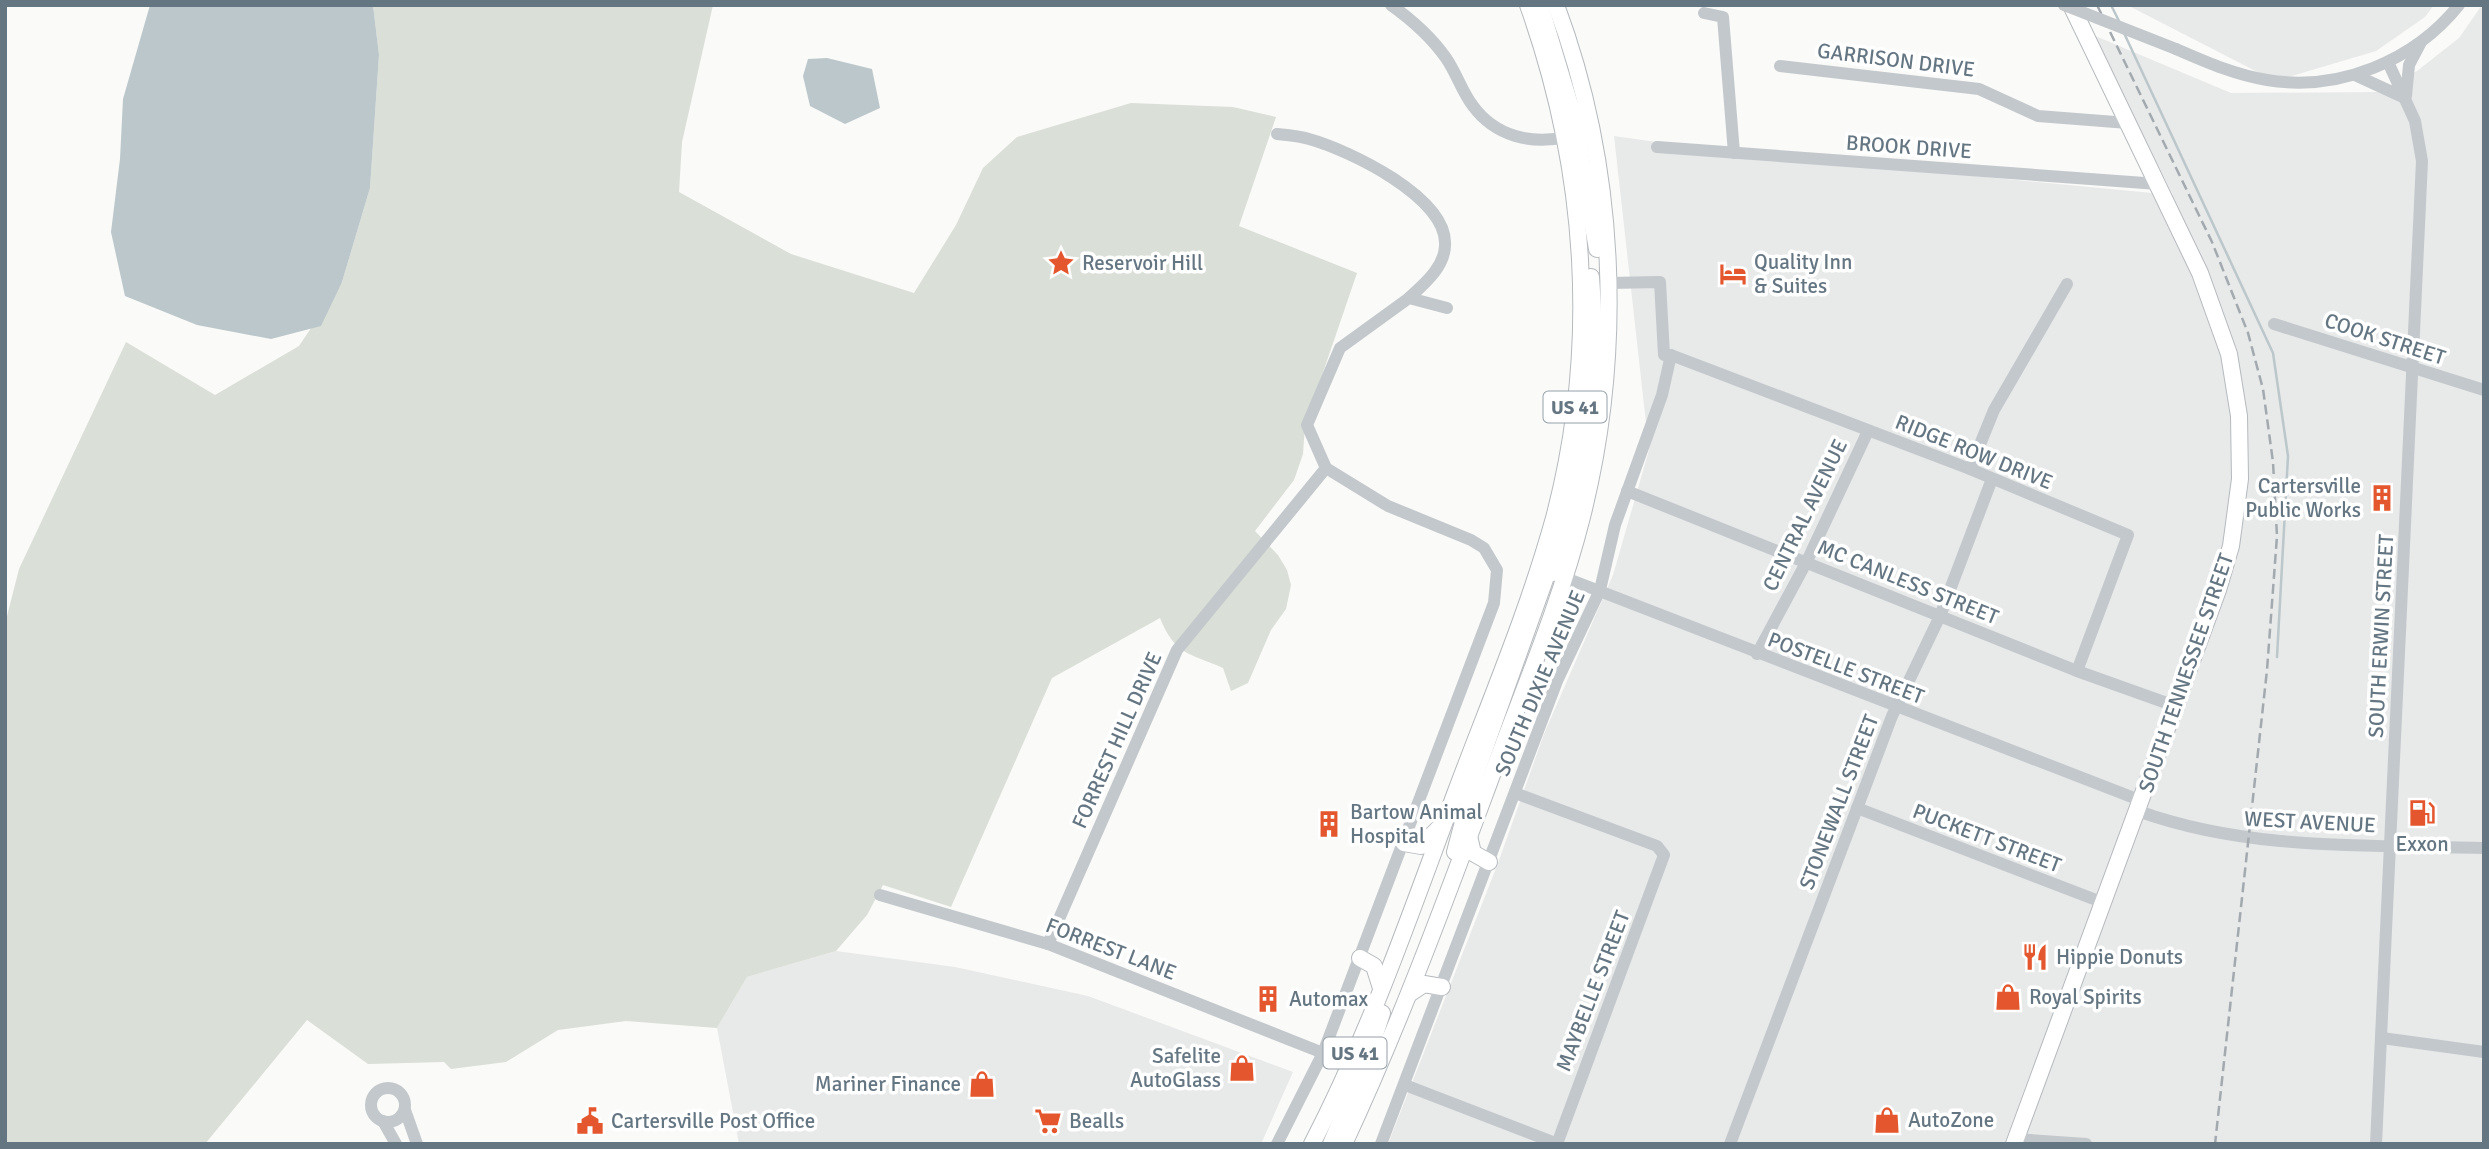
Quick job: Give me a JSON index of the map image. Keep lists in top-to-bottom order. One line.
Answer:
{"streets":{"main road":["US 41","SOUTH TENNESSEE STREET"],"street":["GARRISON DRIVE","BROOK DRIVE","COOK STREET","RIDGE ROW DRIVE","CENTRAL AVENUE","MC CANLESS STREET","SOUTH ERWIN STREET","POSTELLE STREET","SOUTH DIXIE AVENUE","FORREST HILL DRIVE","STONEWALL STREET","WEST AVENUE","PUCKETT STREET","FORREST LANE","MAYBELLE STREET"]},"crossings":[["GARRISON DRIVE","SOUTH TENNESSEE STREET"],["BROOK DRIVE","SOUTH TENNESSEE STREET"],["COOK STREET","SOUTH ERWIN STREET"],["US 41","POSTELLE STREET"],["US 41","SOUTH DIXIE AVENUE"],["RIDGE ROW DRIVE","CENTRAL AVENUE"],["RIDGE ROW DRIVE","MC CANLESS STREET"],["RIDGE ROW DRIVE","SOUTH DIXIE AVENUE"],["RIDGE ROW DRIVE","STONEWALL STREET"],["CENTRAL AVENUE","MC CANLESS STREET"],["CENTRAL AVENUE","POSTELLE STREET"],["MC CANLESS STREET","SOUTH TENNESSEE STREET"],["MC CANLESS STREET","SOUTH DIXIE AVENUE"],["MC CANLESS STREET","STONEWALL STREET"],["SOUTH ERWIN STREET","WEST AVENUE"],["POSTELLE STREET","SOUTH TENNESSEE STREET"],["POSTELLE STREET","SOUTH DIXIE AVENUE"],["POSTELLE STREET","STONEWALL STREET"],["POSTELLE STREET","WEST AVENUE"],["SOUTH TENNESSEE STREET","WEST AVENUE"],["SOUTH TENNESSEE STREET","PUCKETT STREET"],["SOUTH DIXIE AVENUE","MAYBELLE STREET"],["FORREST HILL DRIVE","FORREST LANE"],["STONEWALL STREET","PUCKETT STREET"]],"places":{"place":["Reservoir Hill"],"hotel":["Quality Inn & Suites"],"building":["Cartersville Public Works","Bartow Animal Hospital","Automax"],"fuel station":["Exxon"],"restaurant":["Hippie Donuts"],"shop":["Royal Spirits","Safelite AutoGlass","Mariner Finance","AutoZone"],"public building":["Cartersville Post Office"],"supermarket":["Bealls"]}}
